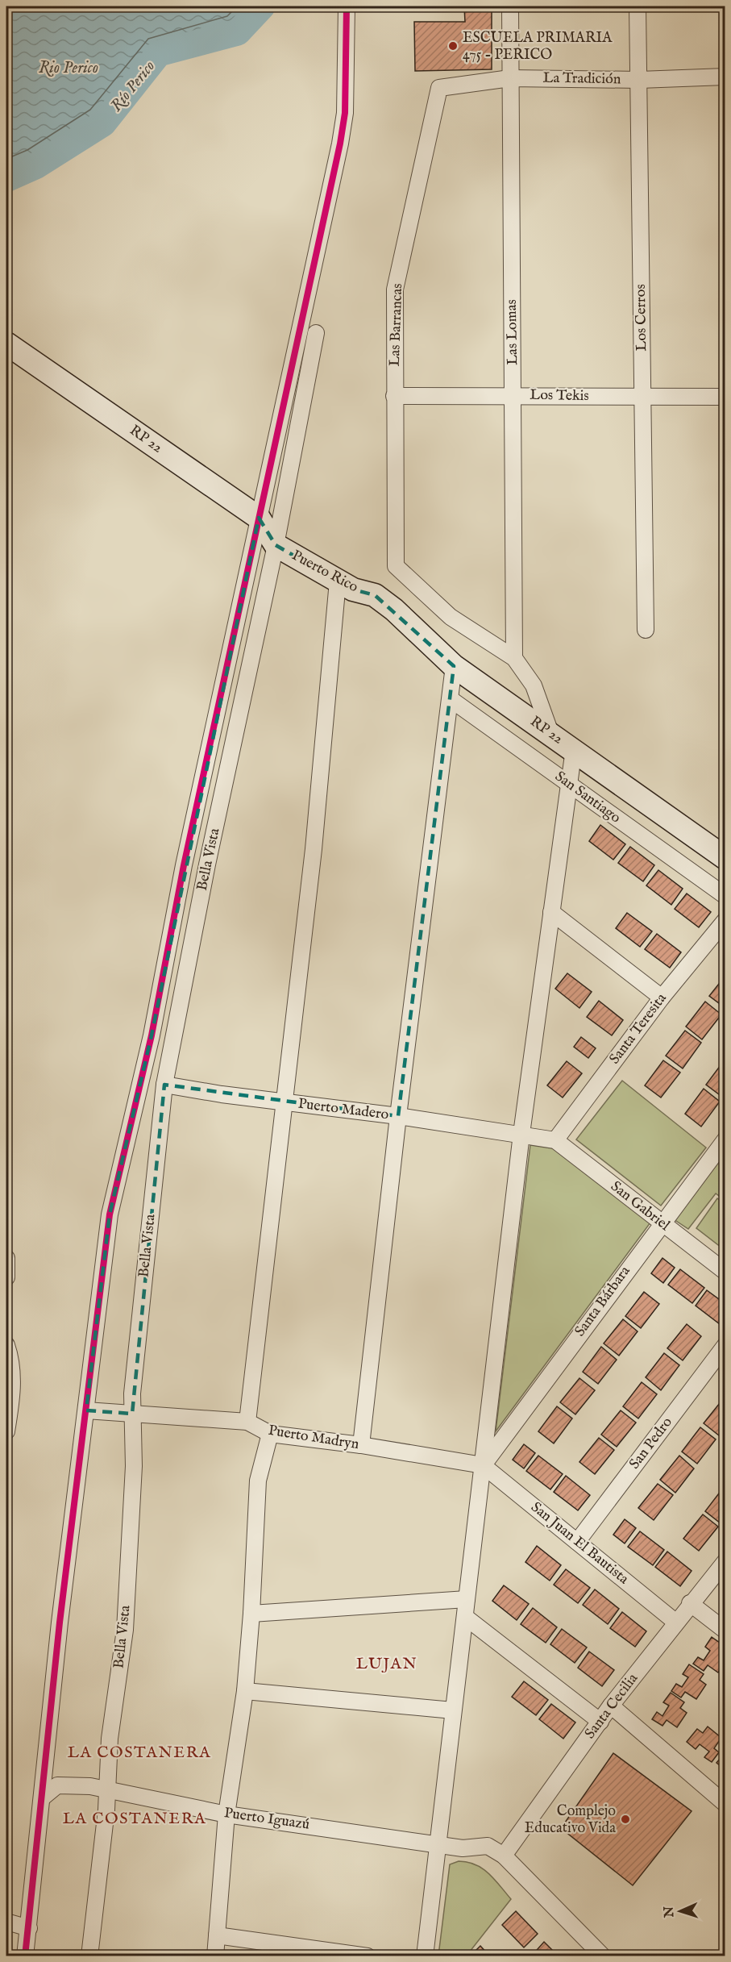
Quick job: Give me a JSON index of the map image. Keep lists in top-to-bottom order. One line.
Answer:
{"streets":{"street":["La Tradición","Los Cerros","Las Barrancas","Las Lomas","Los Tekis","RP 22","Puerto Rico","San Santiago","Bella Vista","Santa Teresita","Puerto Madero","San Gabriel","Santa Bárbara","Puerto Madryn","San Pedro","San Juan El Bautista","Santa Cecilia","Puerto Iguazú"]},"crossings":[["La Tradición","Los Cerros"],["La Tradición","Las Barrancas"],["La Tradición","Las Lomas"],["Los Cerros","Los Tekis"],["Las Barrancas","Las Lomas"],["Las Barrancas","Los Tekis"],["Las Lomas","Los Tekis"],["RP 22","Puerto Rico"],["RP 22","Bella Vista"],["Puerto Rico","Bella Vista"],["Bella Vista","Puerto Madero"],["Bella Vista","Puerto Madryn"],["Bella Vista","Puerto Iguazú"],["Santa Teresita","Puerto Madero"],["Santa Teresita","San Gabriel"],["Puerto Madero","San Gabriel"],["San Gabriel","Santa Bárbara"],["Santa Bárbara","Puerto Madryn"],["Santa Bárbara","San Juan El Bautista"],["Puerto Madryn","San Juan El Bautista"],["San Pedro","San Juan El Bautista"],["San Juan El Bautista","Santa Cecilia"],["Santa Cecilia","Puerto Iguazú"]],"districts":["LUJAN","LA COSTANERA","LA COSTANERA"],"water":["Rio Perico","Río Perico"],"places":["ESCUELA PRIMARIA 475 - PERICO","Complejo Educativo Vida"],"north":"left"}
